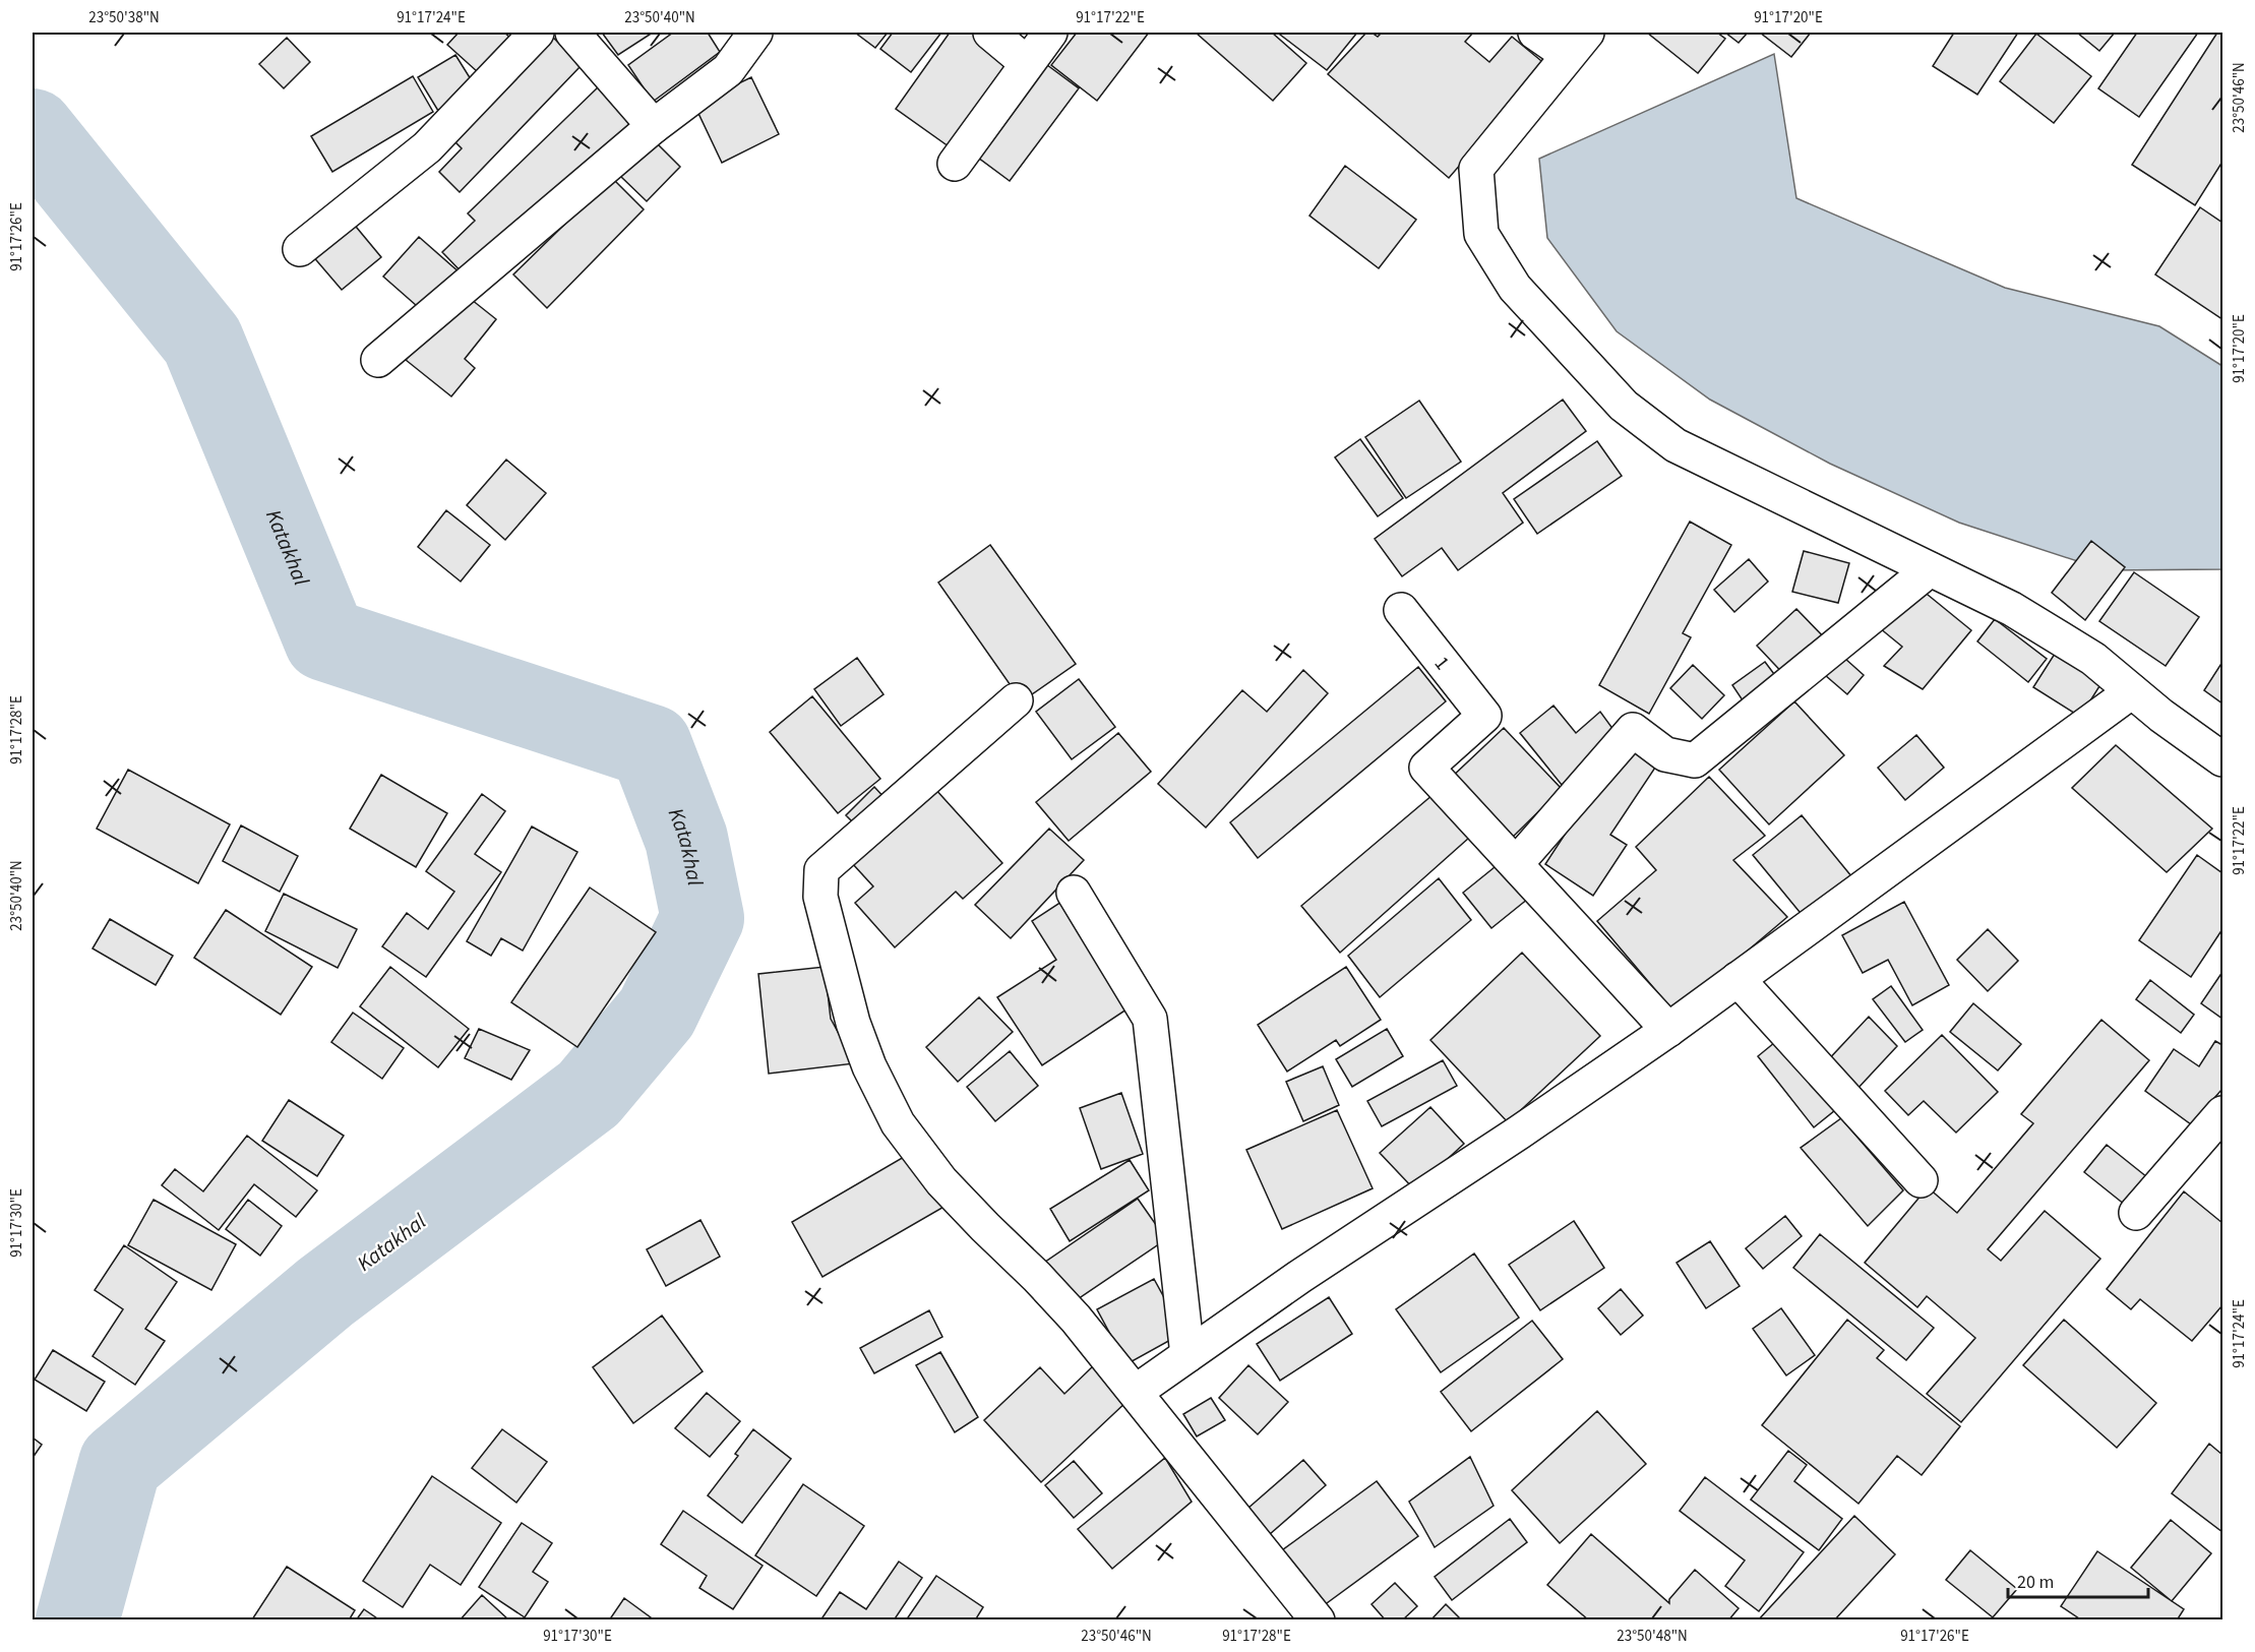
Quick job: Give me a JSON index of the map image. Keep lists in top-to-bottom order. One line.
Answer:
{"streets":{"street":["1"]},"water":["Katakhal"],"scale_bar":"20 m","coordinates":["23°50'38\"N","91°17'24\"E","23°50'40\"N","91°17'22\"E","91°17'20\"E","23°50'46\"N","91°17'26\"E","91°17'28\"E","91°17'30\"E","23°50'48\"N"]}
